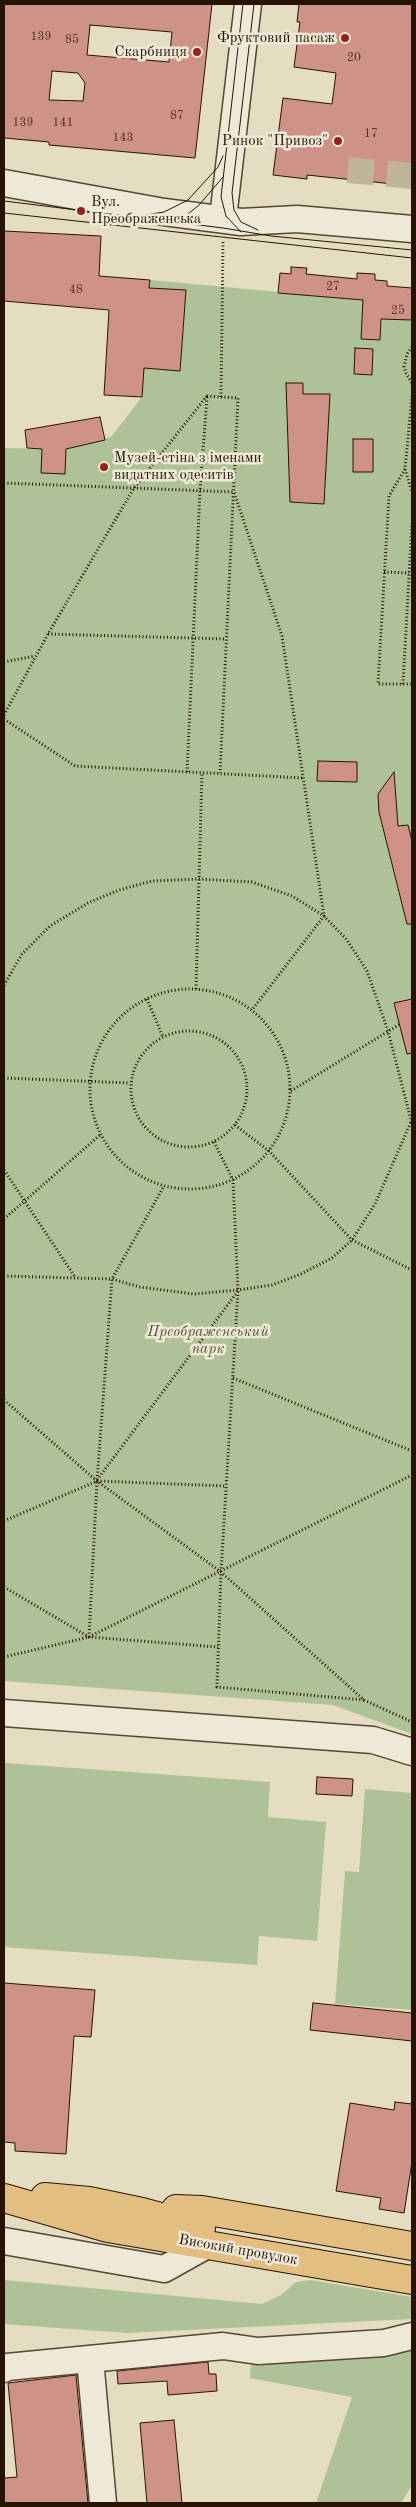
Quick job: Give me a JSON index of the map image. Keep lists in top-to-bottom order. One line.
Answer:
{"streets":{"main road":["Високий провулок"]},"parks":["Преображенський парк"],"places":["Фруктовий пасаж","Скарбниця","Ринок \"Привоз\"","Вул. Преображенська","Музей-стіна з іменами видатних одеситів"],"house_numbers":["139","85","20","87","139","141","17","143","27","48","25"]}
